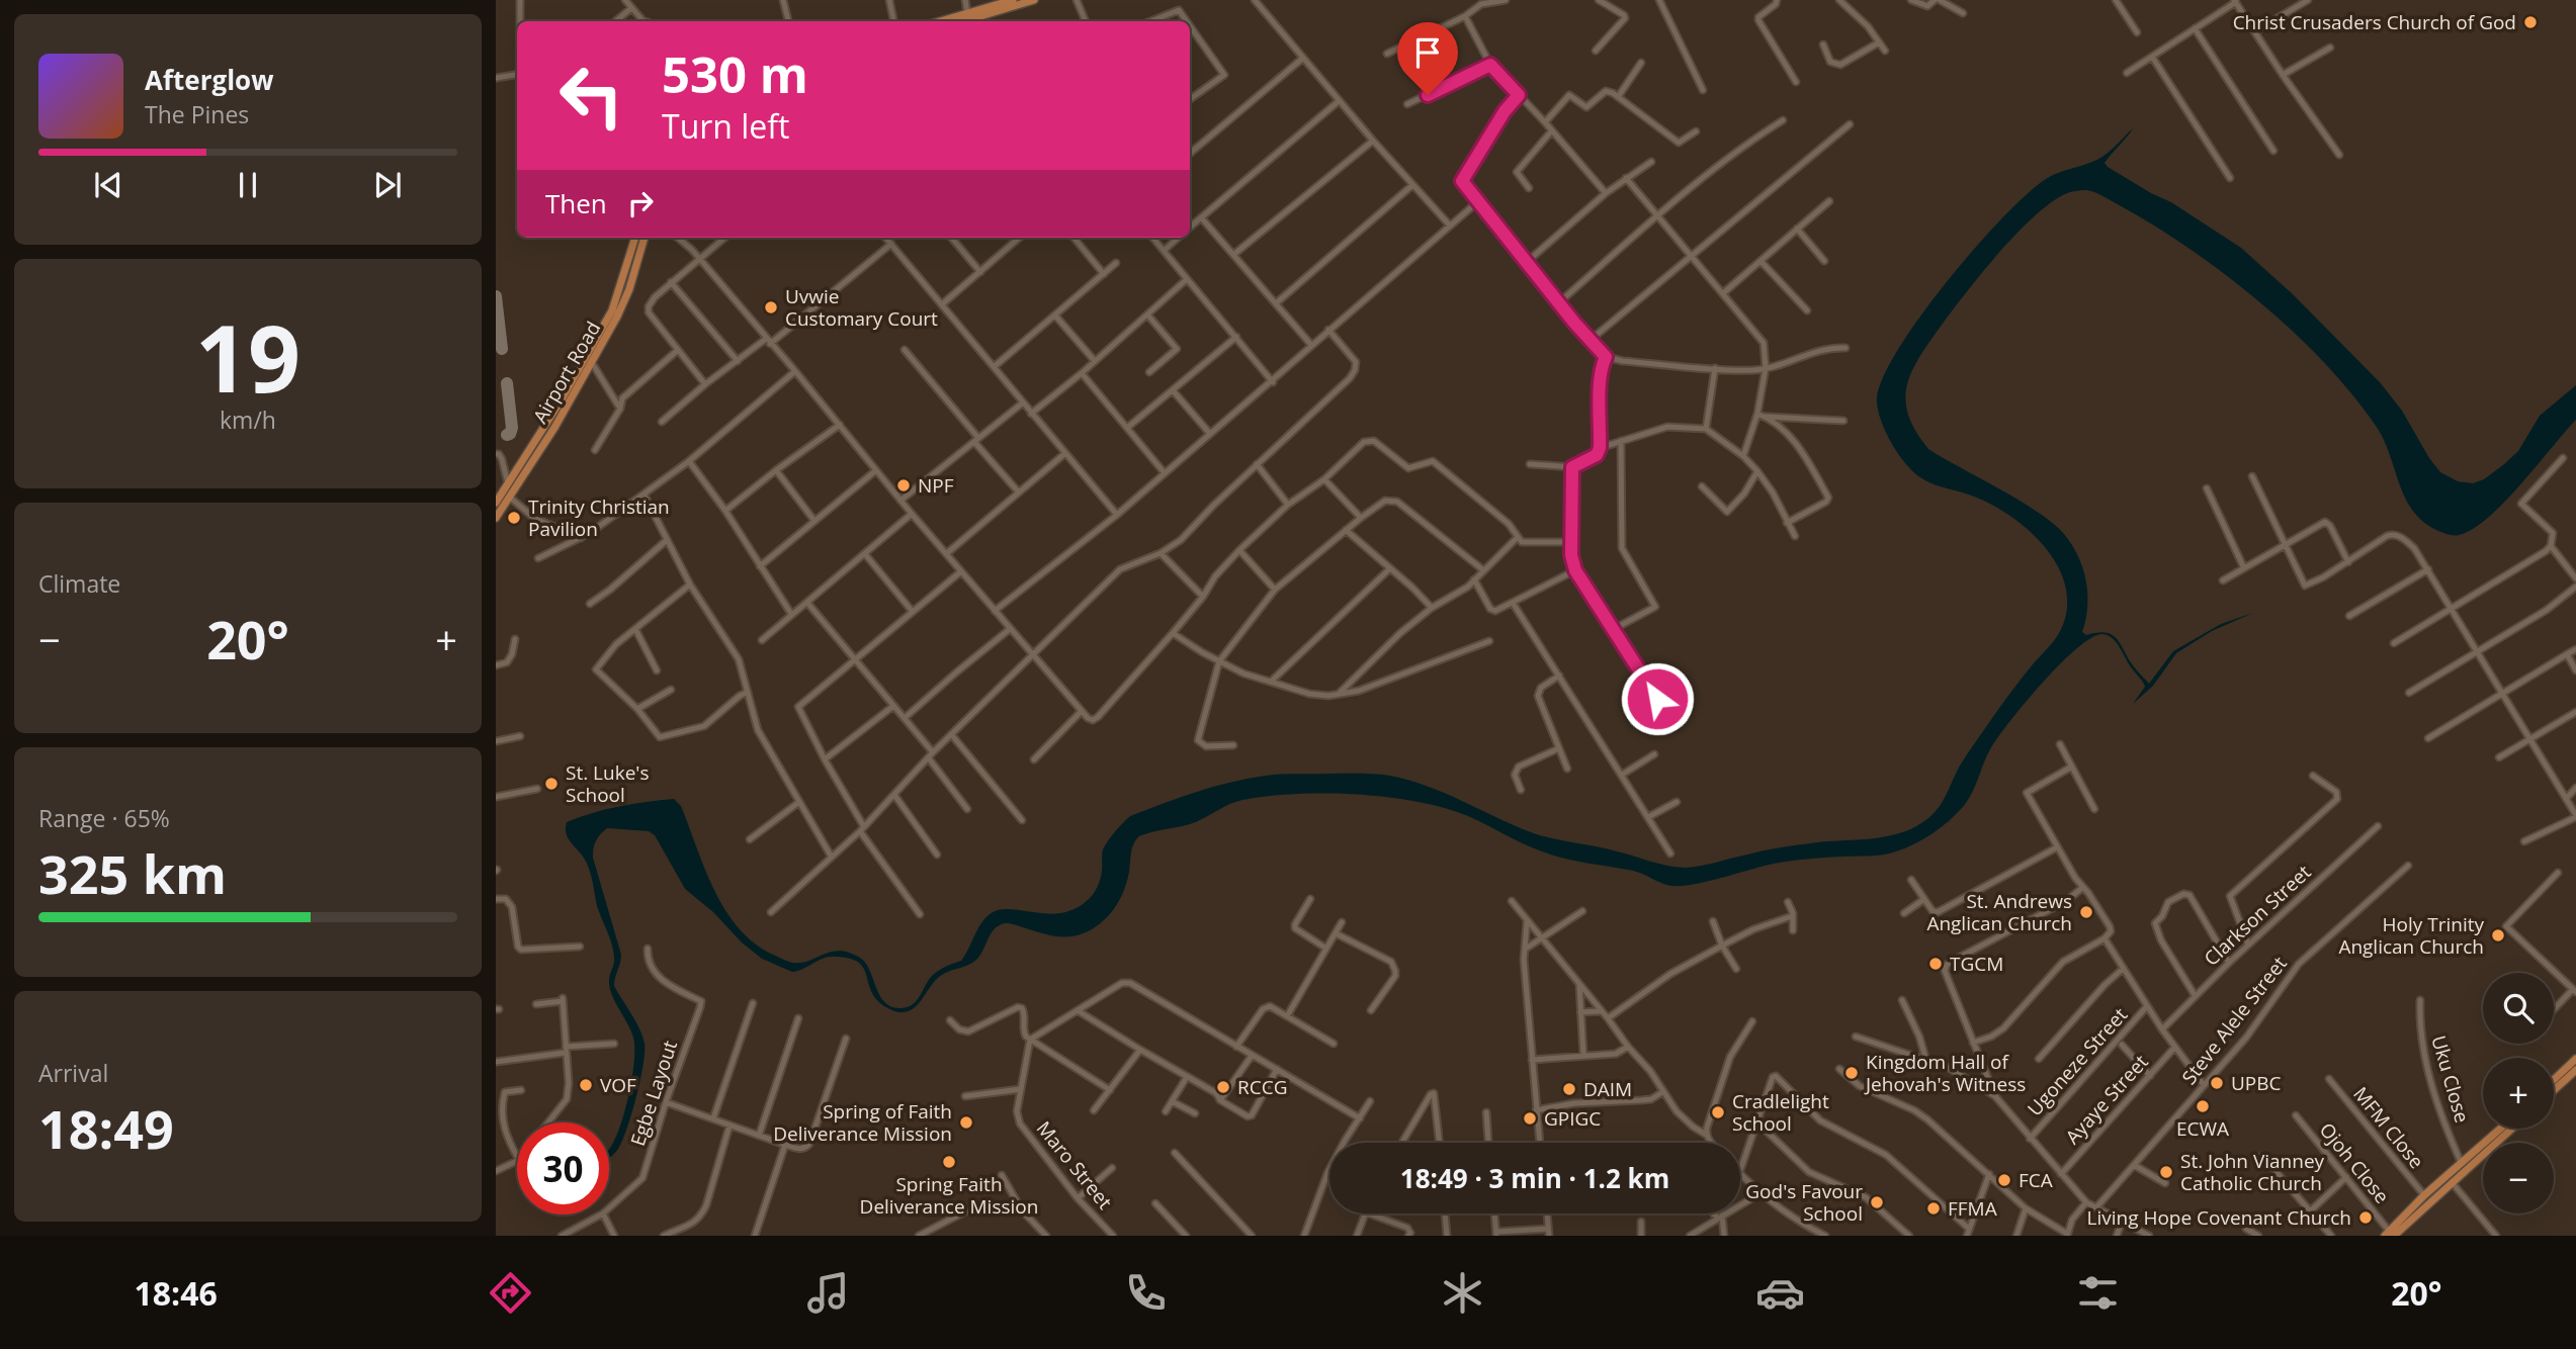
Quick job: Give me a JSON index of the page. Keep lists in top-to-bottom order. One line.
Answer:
{"streets":{"main road":["Airport Road"],"street":["Clarkson Street","Steve Alele Street","Ugoneze Street","Uku Close","Egbe Layout","Ayaye Street","MFM Close","Ojoh Close","Maro Street"]},"places":["Christ Crusaders Church of God","Uvwie Customary Court","NPF","Trinity Christian Pavilion","St. Luke's School","St. Andrews Anglican Church","Holy Trinity Anglican Church","TGCM","Kingdom Hall of Jehovah's Witness","UPBC","VOF","RCCG","DAIM","ECWA","Cradlelight School","GPIGC","Spring of Faith Deliverance Mission","Spring Faith Deliverance Mission","St. John Vianney Catholic Church","FCA","God's Favour School","FFMA","Living Hope Covenant Church"],"page":{"turn":["530 m","Turn left"],"song":["Afterglow","The Pines"],"then":"Then","tile":[["19","km/h"],"Climate",["Range · 65%","325 km"],["Arrival","18:49"]],"heat":["−","20°","+"],"map_buttons":["+","−"],"limit":"30","trip":"18:49 · 3 min · 1.2 km","tabs":["18:46","20°"]}}
